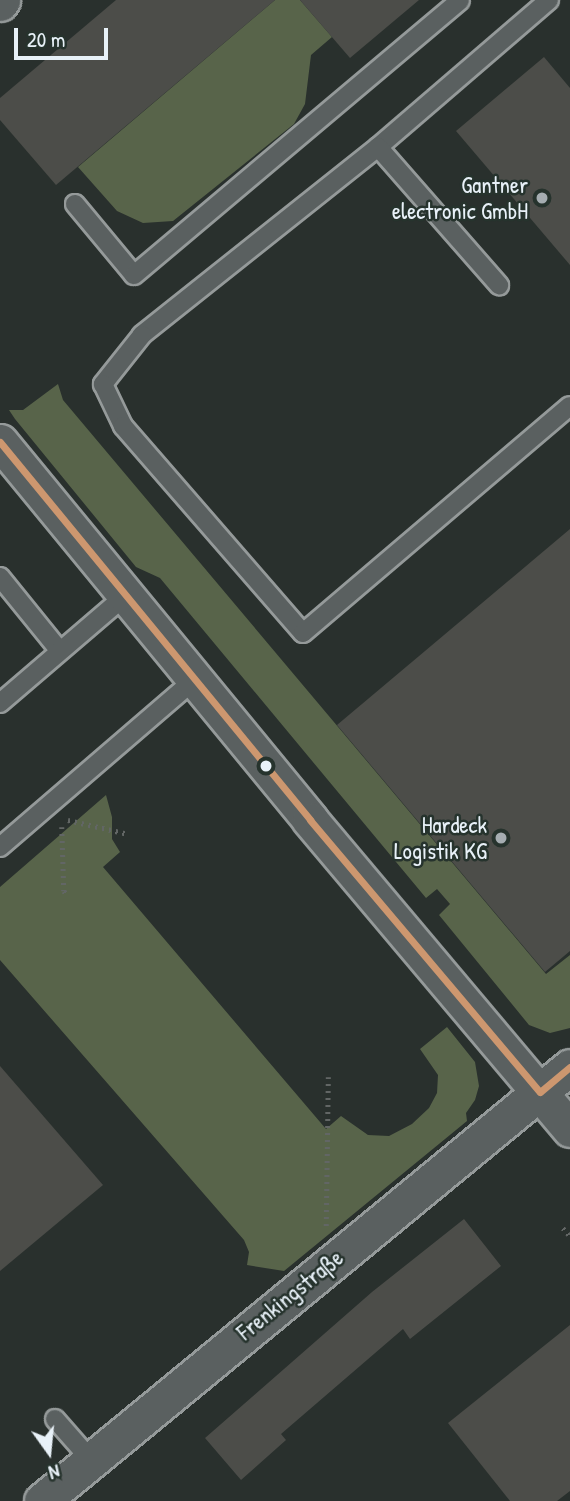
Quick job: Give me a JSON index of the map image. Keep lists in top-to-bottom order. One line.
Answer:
{"streets":{"street":["Frenkingstraße"]},"places":["Gantner electronic GmbH","Hardeck Logistik KG"],"scale_bar":"20 m","north":"bottom"}
